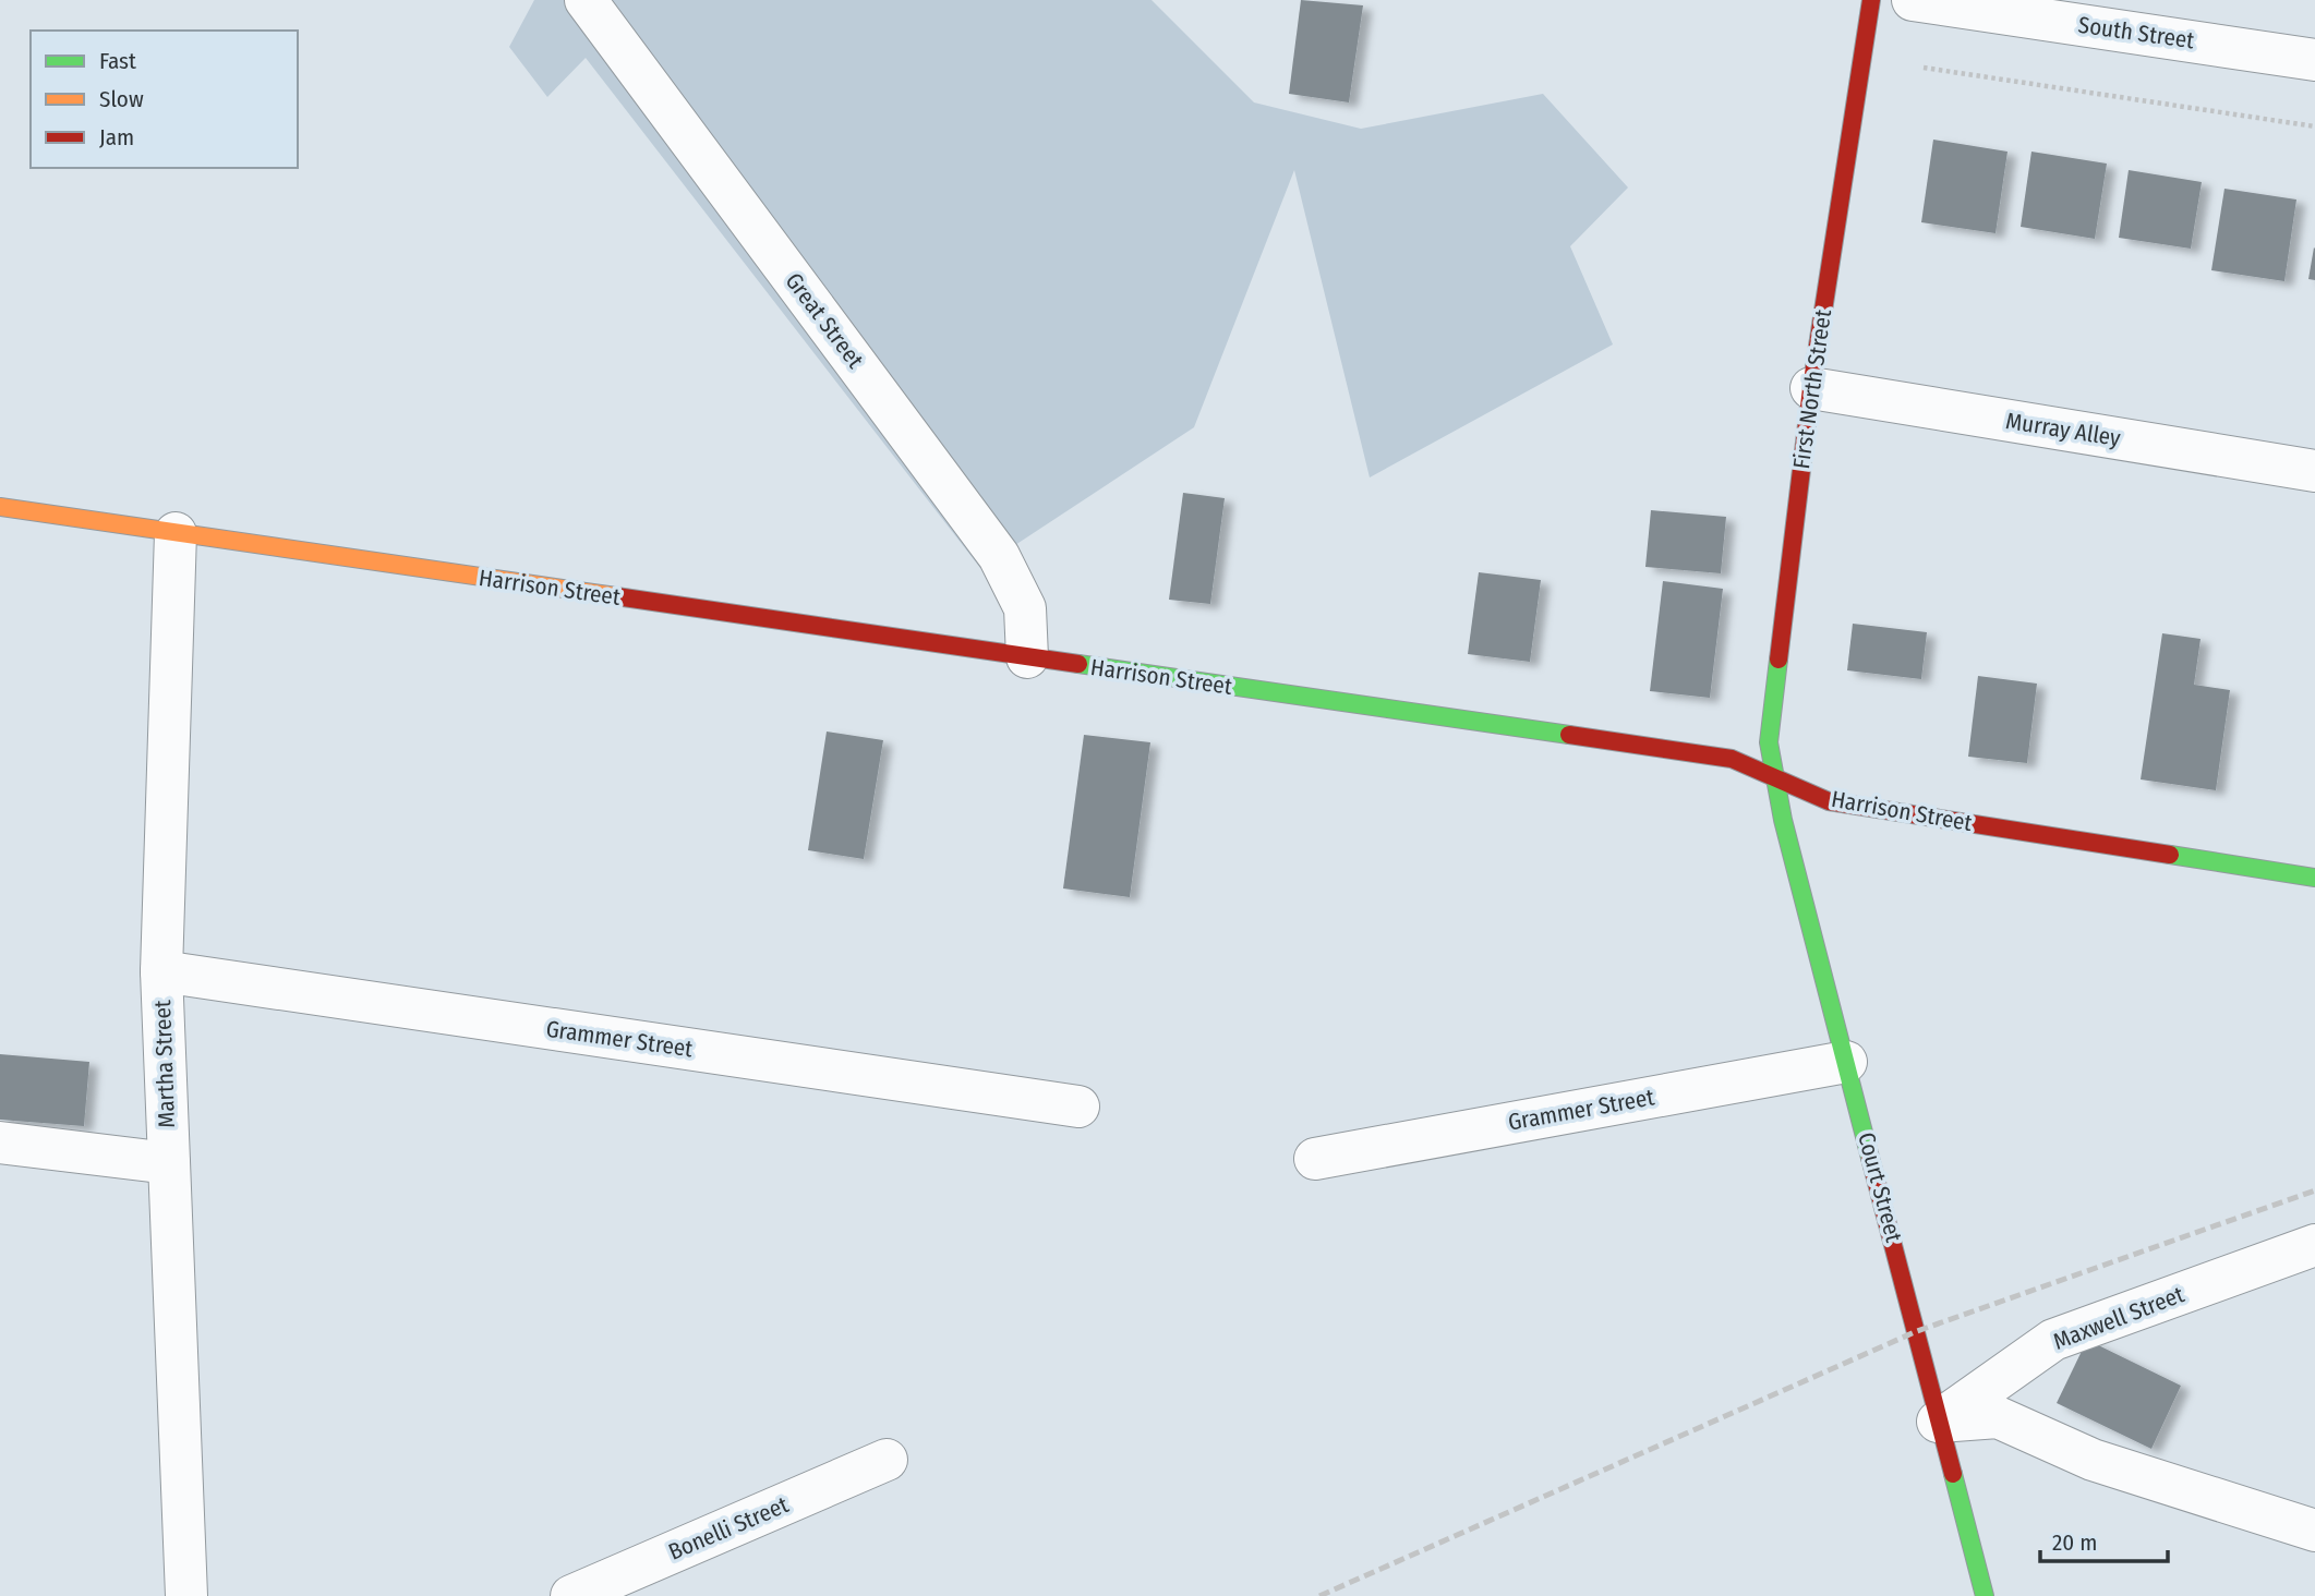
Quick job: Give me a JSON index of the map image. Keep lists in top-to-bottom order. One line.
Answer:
{"streets":{"street":["South Street","Great Street","First North Street","Murray Alley","Harrison Street","Grammer Street","Martha Street","Court Street","Maxwell Street","Bonelli Street"]},"crossings":[["Great Street","Harrison Street"],["First North Street","Murray Alley"],["First North Street","Harrison Street"],["First North Street","Court Street"],["Harrison Street","Martha Street"],["Harrison Street","Court Street"],["Grammer Street","Martha Street"],["Grammer Street","Court Street"],["Court Street","Maxwell Street"]],"legend":["Fast","Slow","Jam"],"scale_bar":"20 m"}
